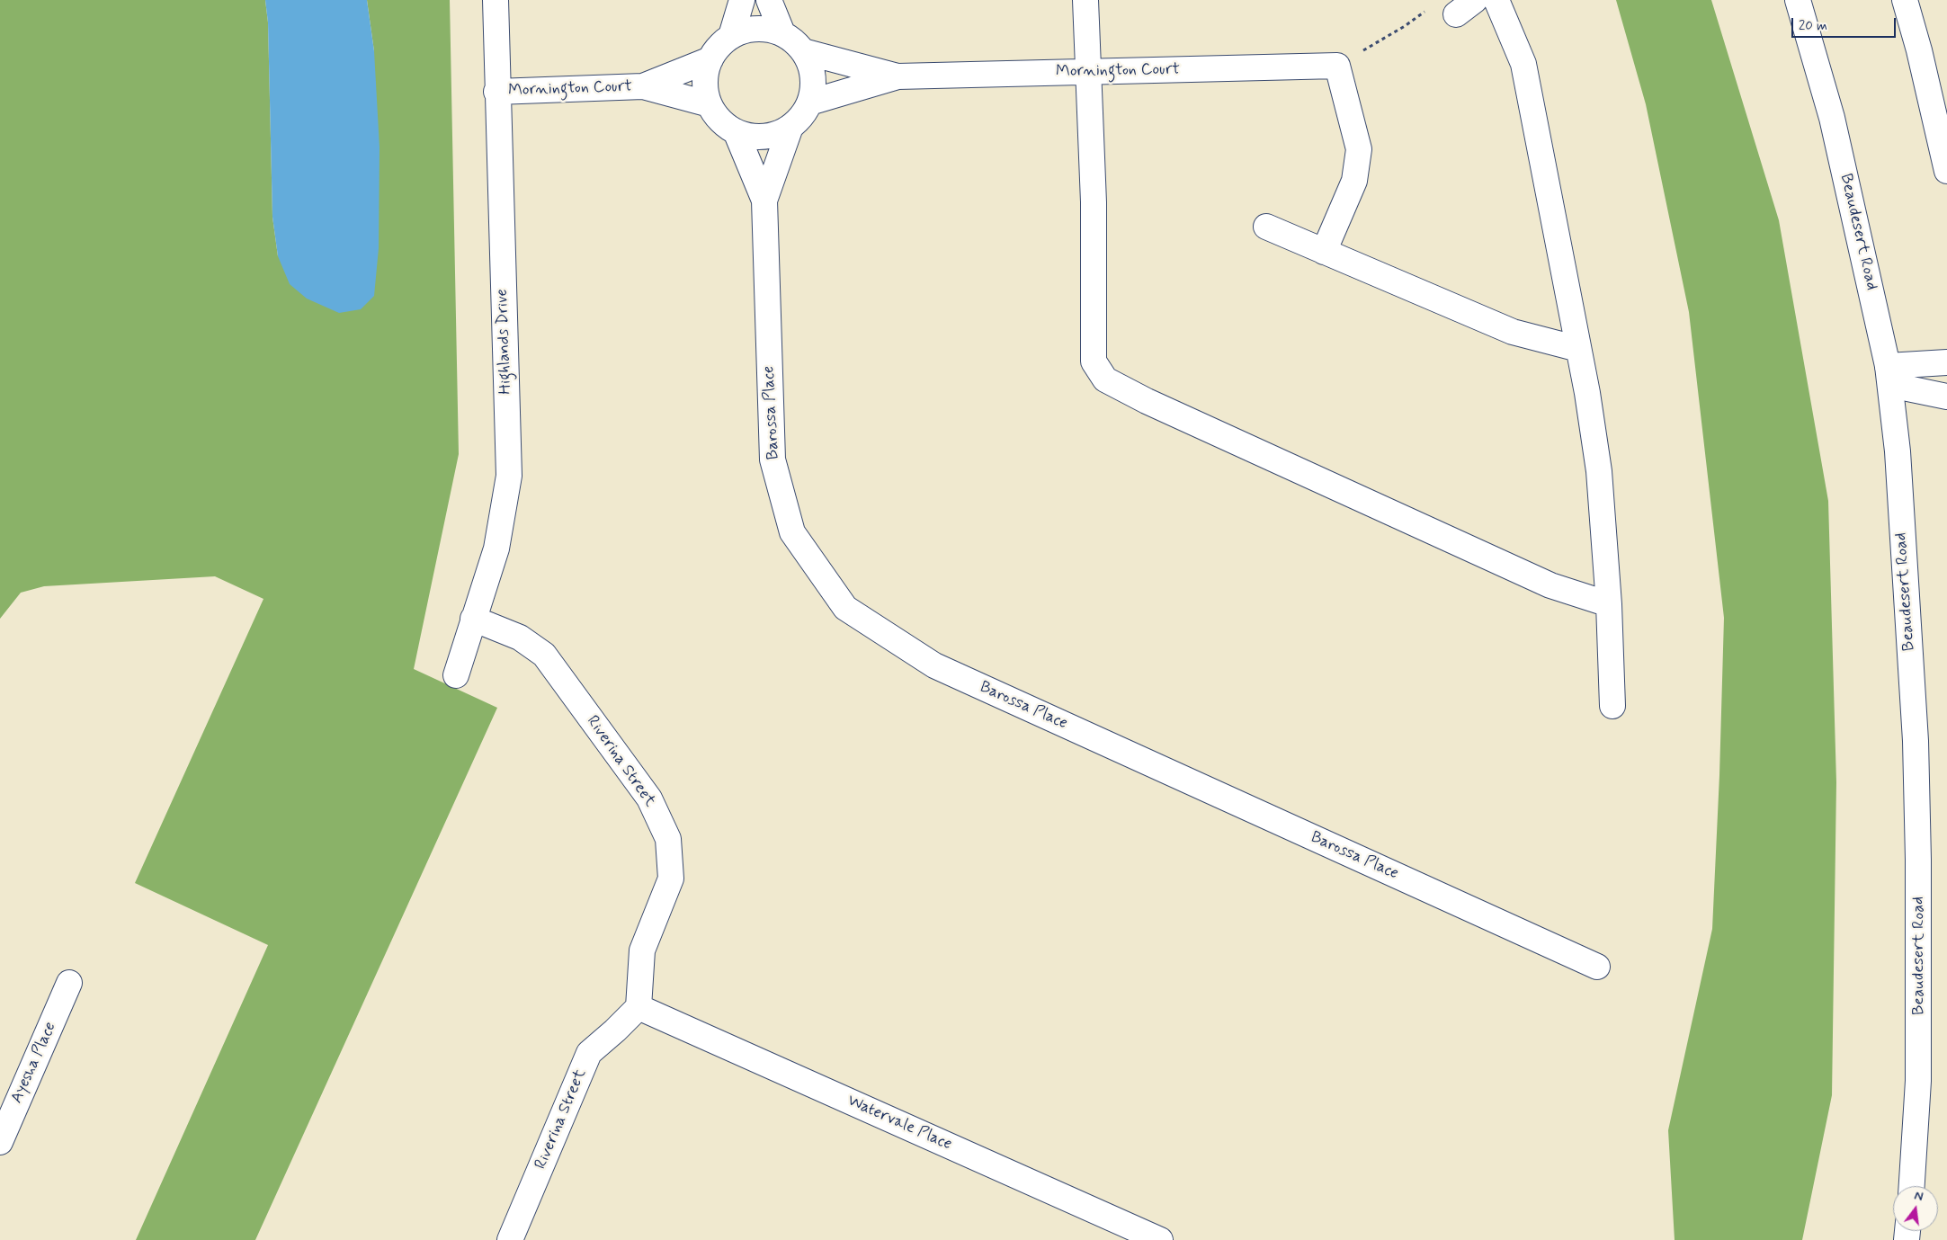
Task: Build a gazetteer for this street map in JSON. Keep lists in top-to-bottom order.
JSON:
{
  "streets": {
    "main road": [
      "Mornington Court",
      "Beaudesert Road",
      "Highlands Drive",
      "Barossa Place",
      "Riverina Street",
      "Ayesha Place",
      "Watervale Place"
    ]
  },
  "crossings": [
    ["Mornington Court", "Highlands Drive"],
    ["Mornington Court", "Barossa Place"],
    ["Highlands Drive", "Riverina Street"],
    ["Riverina Street", "Watervale Place"]
  ],
  "scale_bar": "20 m",
  "north": "top"
}
